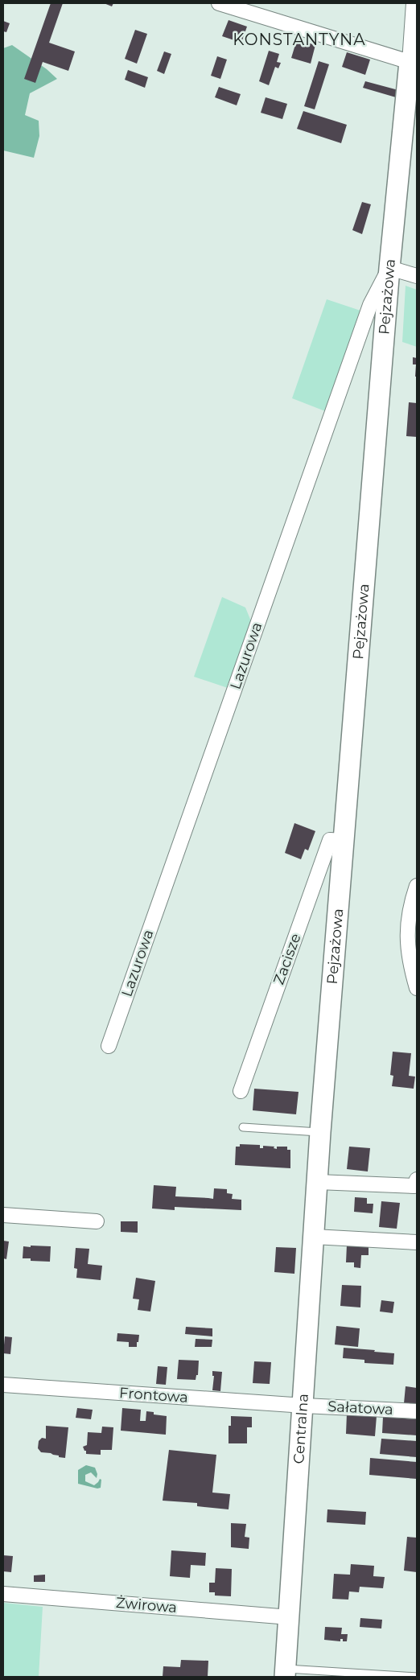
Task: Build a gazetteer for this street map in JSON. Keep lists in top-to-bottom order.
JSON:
{
  "streets": {
    "street": [
      "Pejzażowa",
      "Lazurowa",
      "Zacisze",
      "Frontowa",
      "Sałatowa",
      "Centralna",
      "Żwirowa"
    ]
  },
  "crossings": [
    ["Pejzażowa", "Lazurowa"],
    ["Pejzażowa", "Zacisze"],
    ["Pejzażowa", "Centralna"],
    ["Frontowa", "Sałatowa"],
    ["Frontowa", "Centralna"],
    ["Sałatowa", "Centralna"],
    ["Centralna", "Żwirowa"]
  ],
  "districts": ["KONSTANTYNA"]
}
